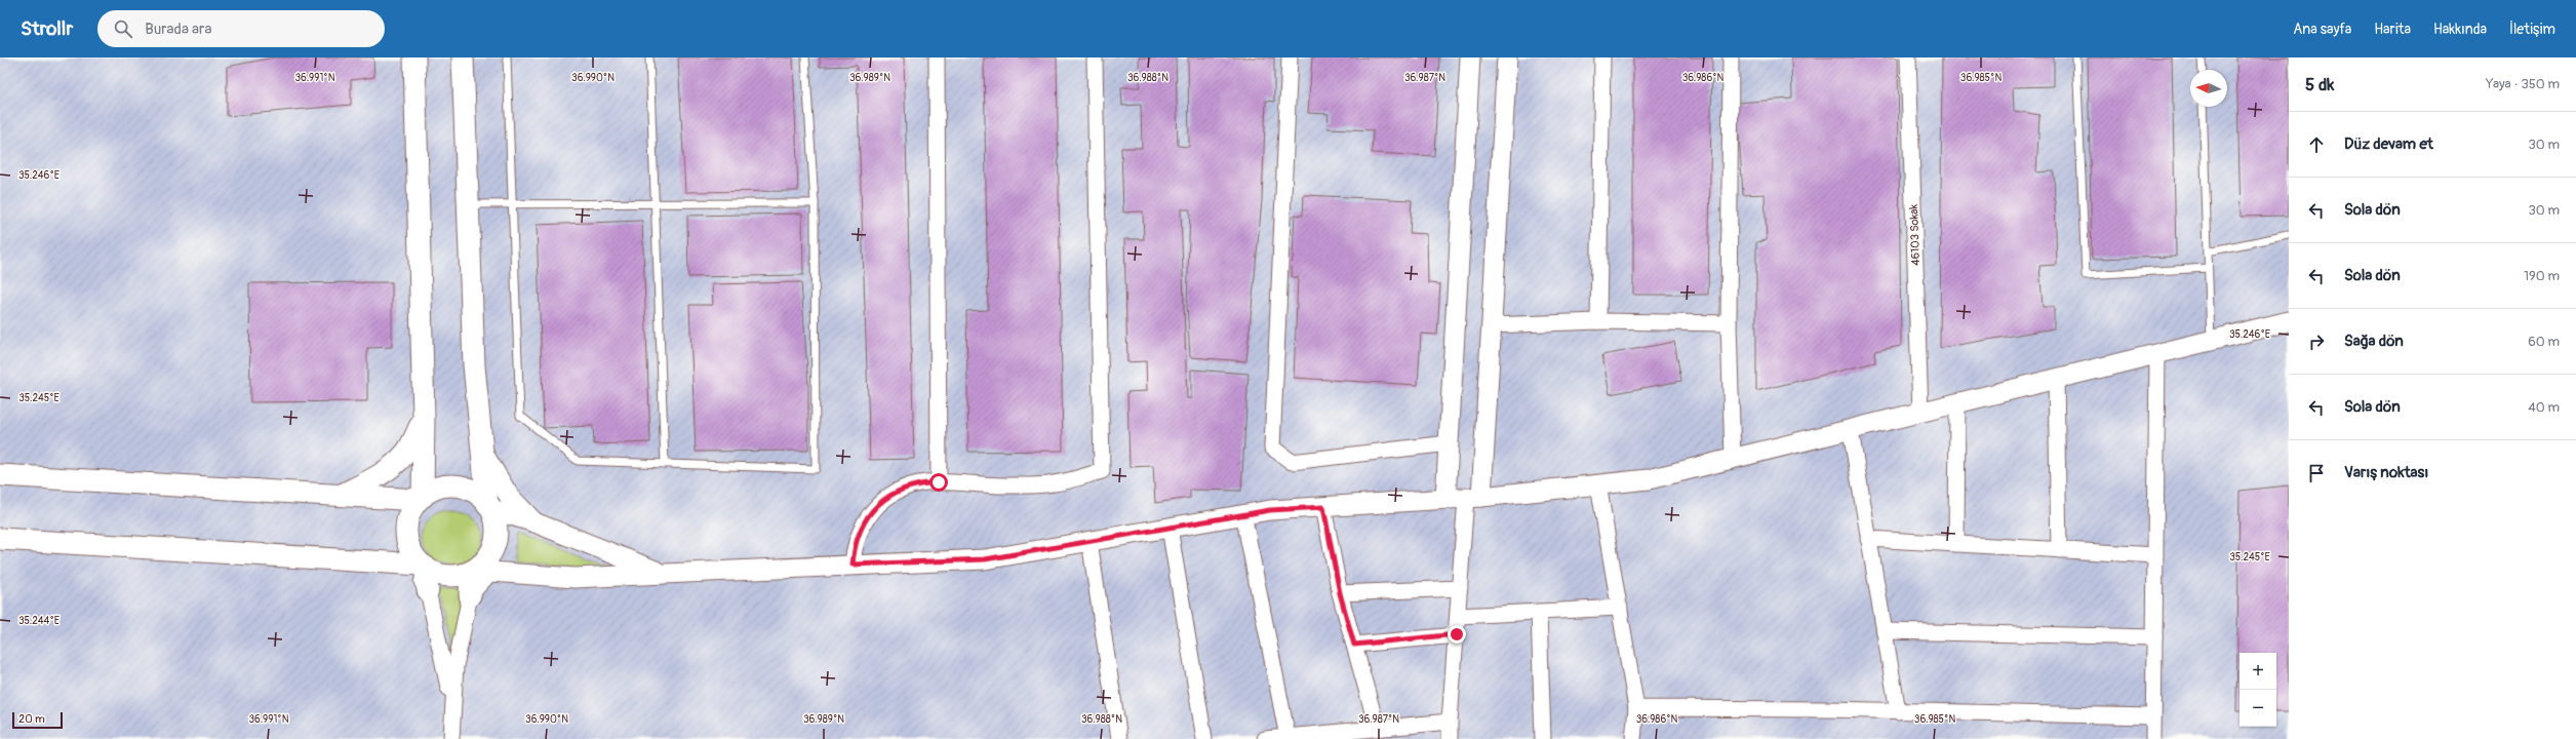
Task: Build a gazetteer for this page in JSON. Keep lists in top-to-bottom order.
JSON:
{
  "streets": {
    "street": ["46103 Sokak"]
  },
  "scale_bar": "20 m",
  "north": "left",
  "page": {
    "header": "Strollr",
    "search": "Burada ara",
    "nav": [
      "Ana sayfa",
      "Harita",
      "Hakkında",
      "İletişim"
    ],
    "heading": ["5 dk", "Yaya · 350 m"],
    "list": [
      ["Düz devam et", "30 m"],
      ["Sola dön", "30 m"],
      ["Sola dön", "190 m"],
      ["Sağa dön", "60 m"],
      ["Sola dön", "40 m"],
      "Varış noktası"
    ],
    "map_buttons": ["+", "−"],
    "scale": "20 m"
  },
  "coordinates": [
    "36.991°N",
    "36.990°N",
    "36.989°N",
    "36.988°N",
    "36.987°N",
    "36.986°N",
    "36.985°N",
    "35.246°E",
    "35.245°E",
    "35.244°E"
  ]
}
